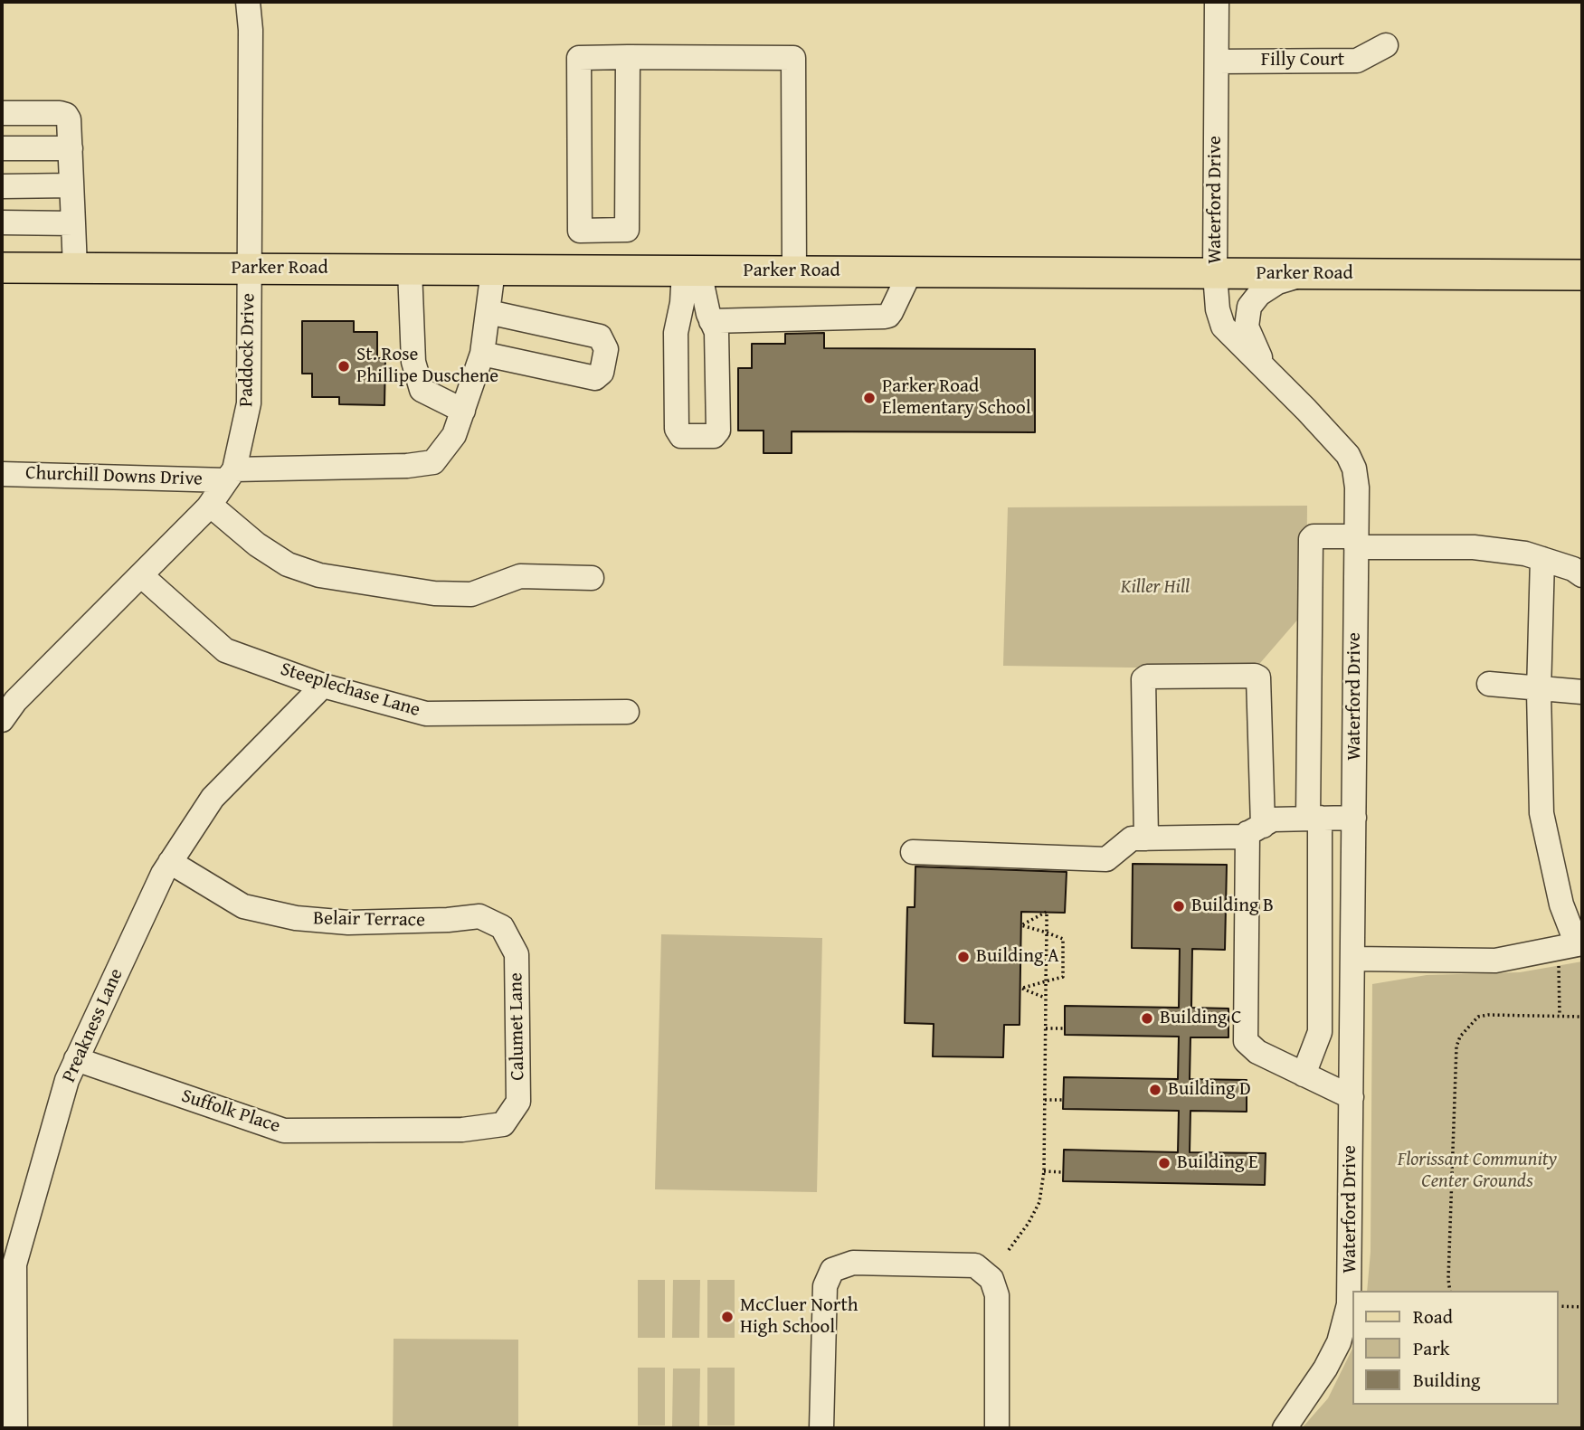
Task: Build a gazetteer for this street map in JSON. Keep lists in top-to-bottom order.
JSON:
{
  "streets": {
    "main road": ["Parker Road"],
    "street": [
      "Filly Court",
      "Waterford Drive",
      "Paddock Drive",
      "Churchill Downs Drive",
      "Steeplechase Lane",
      "Belair Terrace",
      "Preakness Lane",
      "Calumet Lane",
      "Suffolk Place"
    ]
  },
  "crossings": [
    ["Filly Court", "Waterford Drive"],
    ["Waterford Drive", "Parker Road"],
    ["Parker Road", "Paddock Drive"],
    ["Paddock Drive", "Churchill Downs Drive"],
    ["Paddock Drive", "Steeplechase Lane"],
    ["Steeplechase Lane", "Preakness Lane"],
    ["Belair Terrace", "Preakness Lane"],
    ["Belair Terrace", "Calumet Lane"],
    ["Preakness Lane", "Suffolk Place"],
    ["Calumet Lane", "Suffolk Place"]
  ],
  "parks": ["Killer Hill", "Florissant Community Center Grounds"],
  "places": [
    "St. Rose Phillipe Duschene",
    "Parker Road Elementary School",
    "Building B",
    "Building A",
    "Building C",
    "Building D",
    "Building E",
    "McCluer North High School"
  ],
  "legend": ["Road", "Park", "Building"]
}
